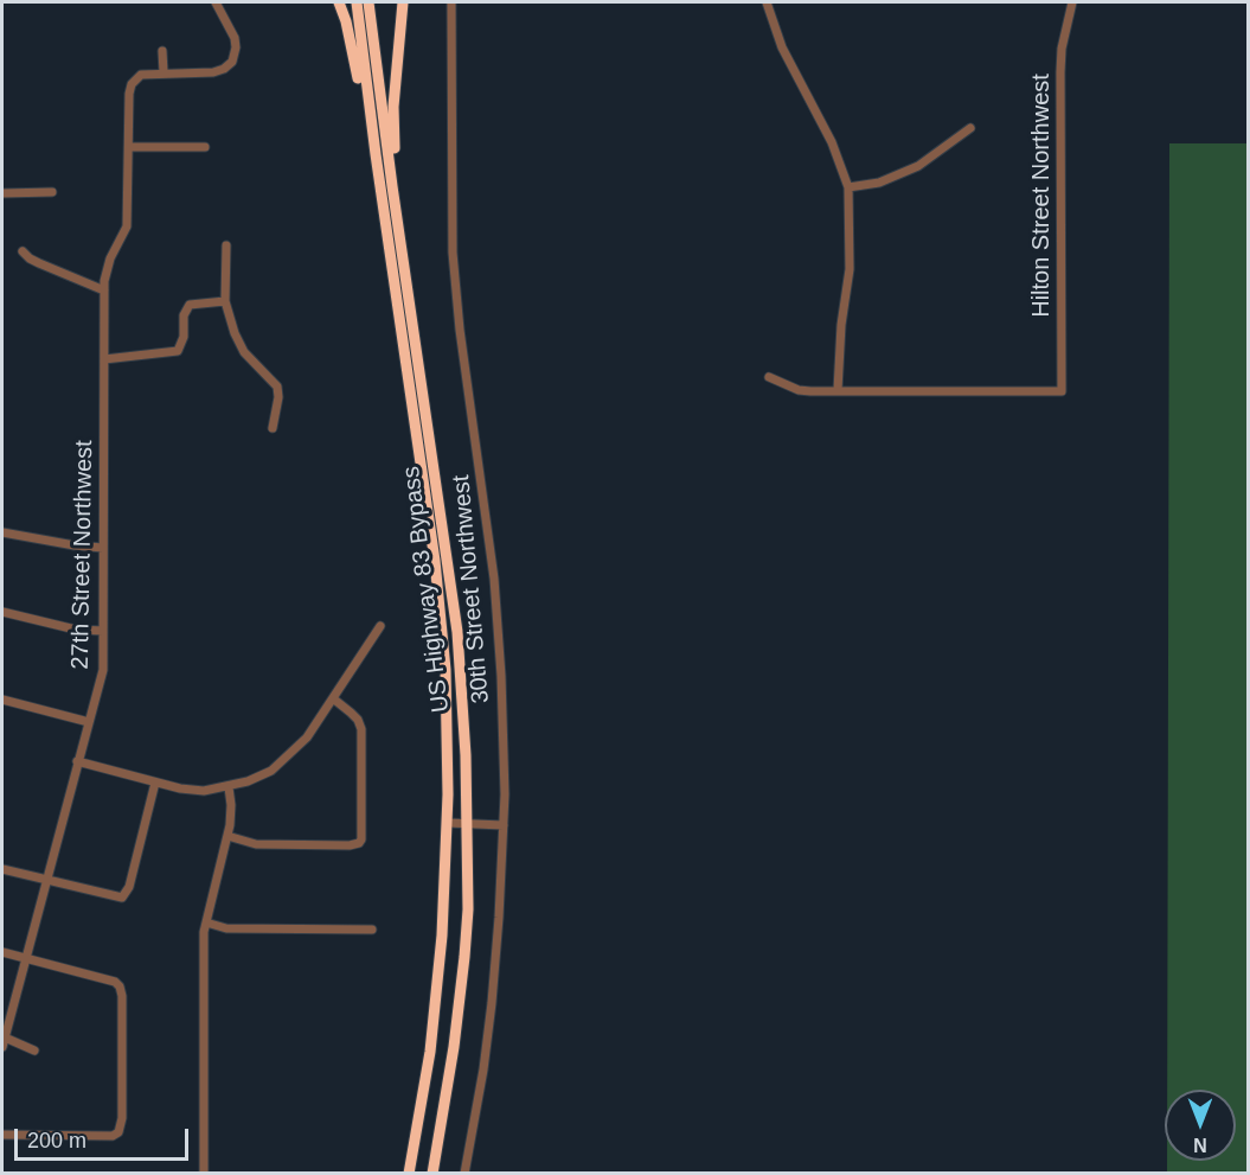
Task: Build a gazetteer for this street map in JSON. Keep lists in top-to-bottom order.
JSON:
{
  "streets": {
    "highway": ["US Highway 83 Bypass"],
    "street": ["Hilton Street Northwest", "27th Street Northwest", "30th Street Northwest"]
  },
  "scale_bar": "200 m",
  "north": "bottom"
}
